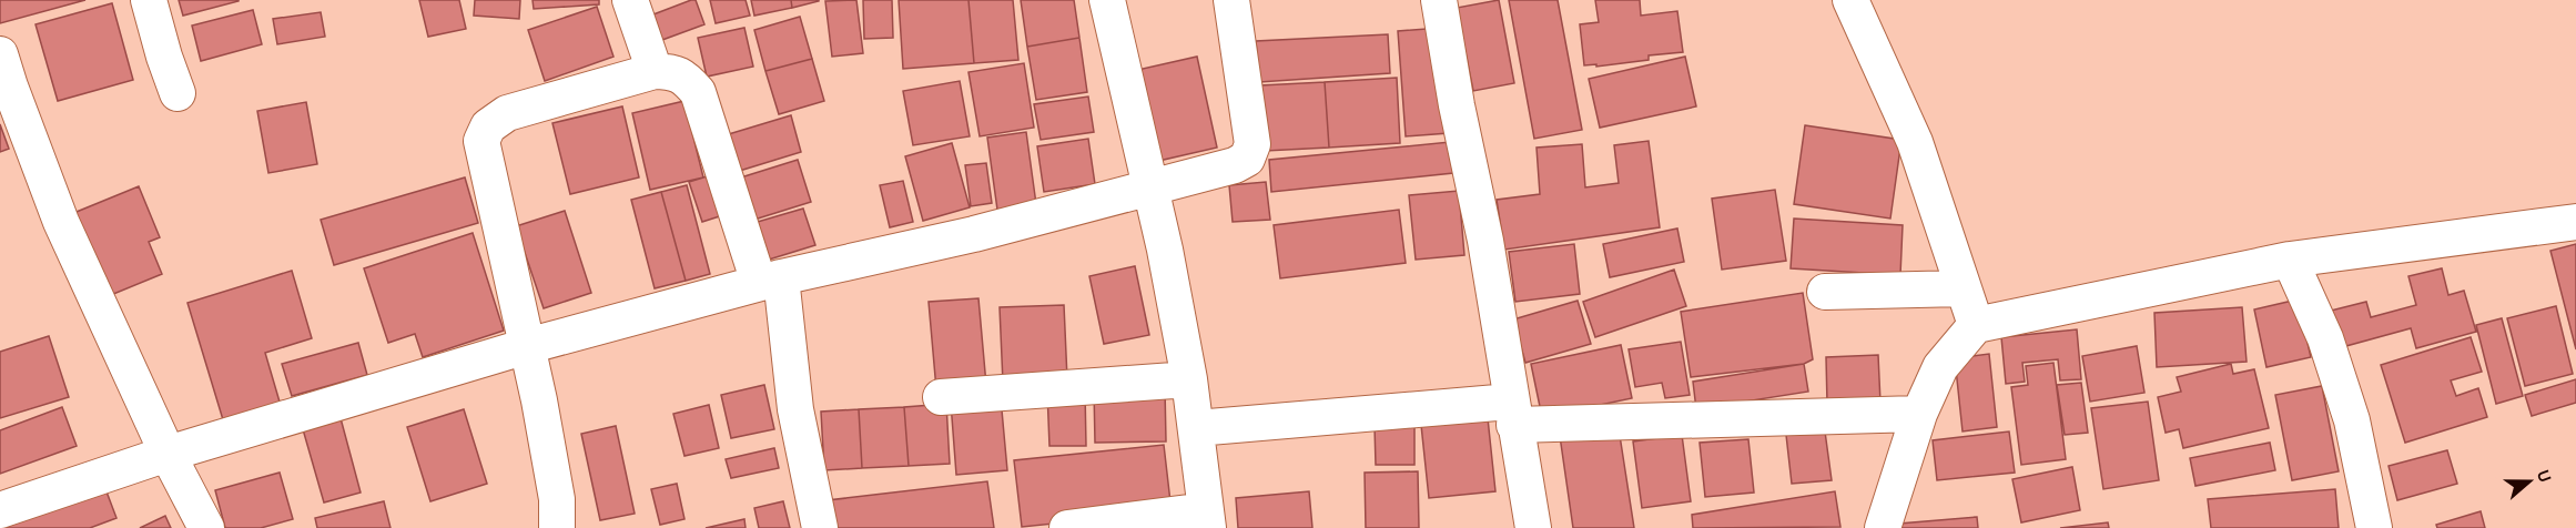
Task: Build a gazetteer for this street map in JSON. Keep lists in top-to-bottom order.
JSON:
{
  "north": "right"
}
